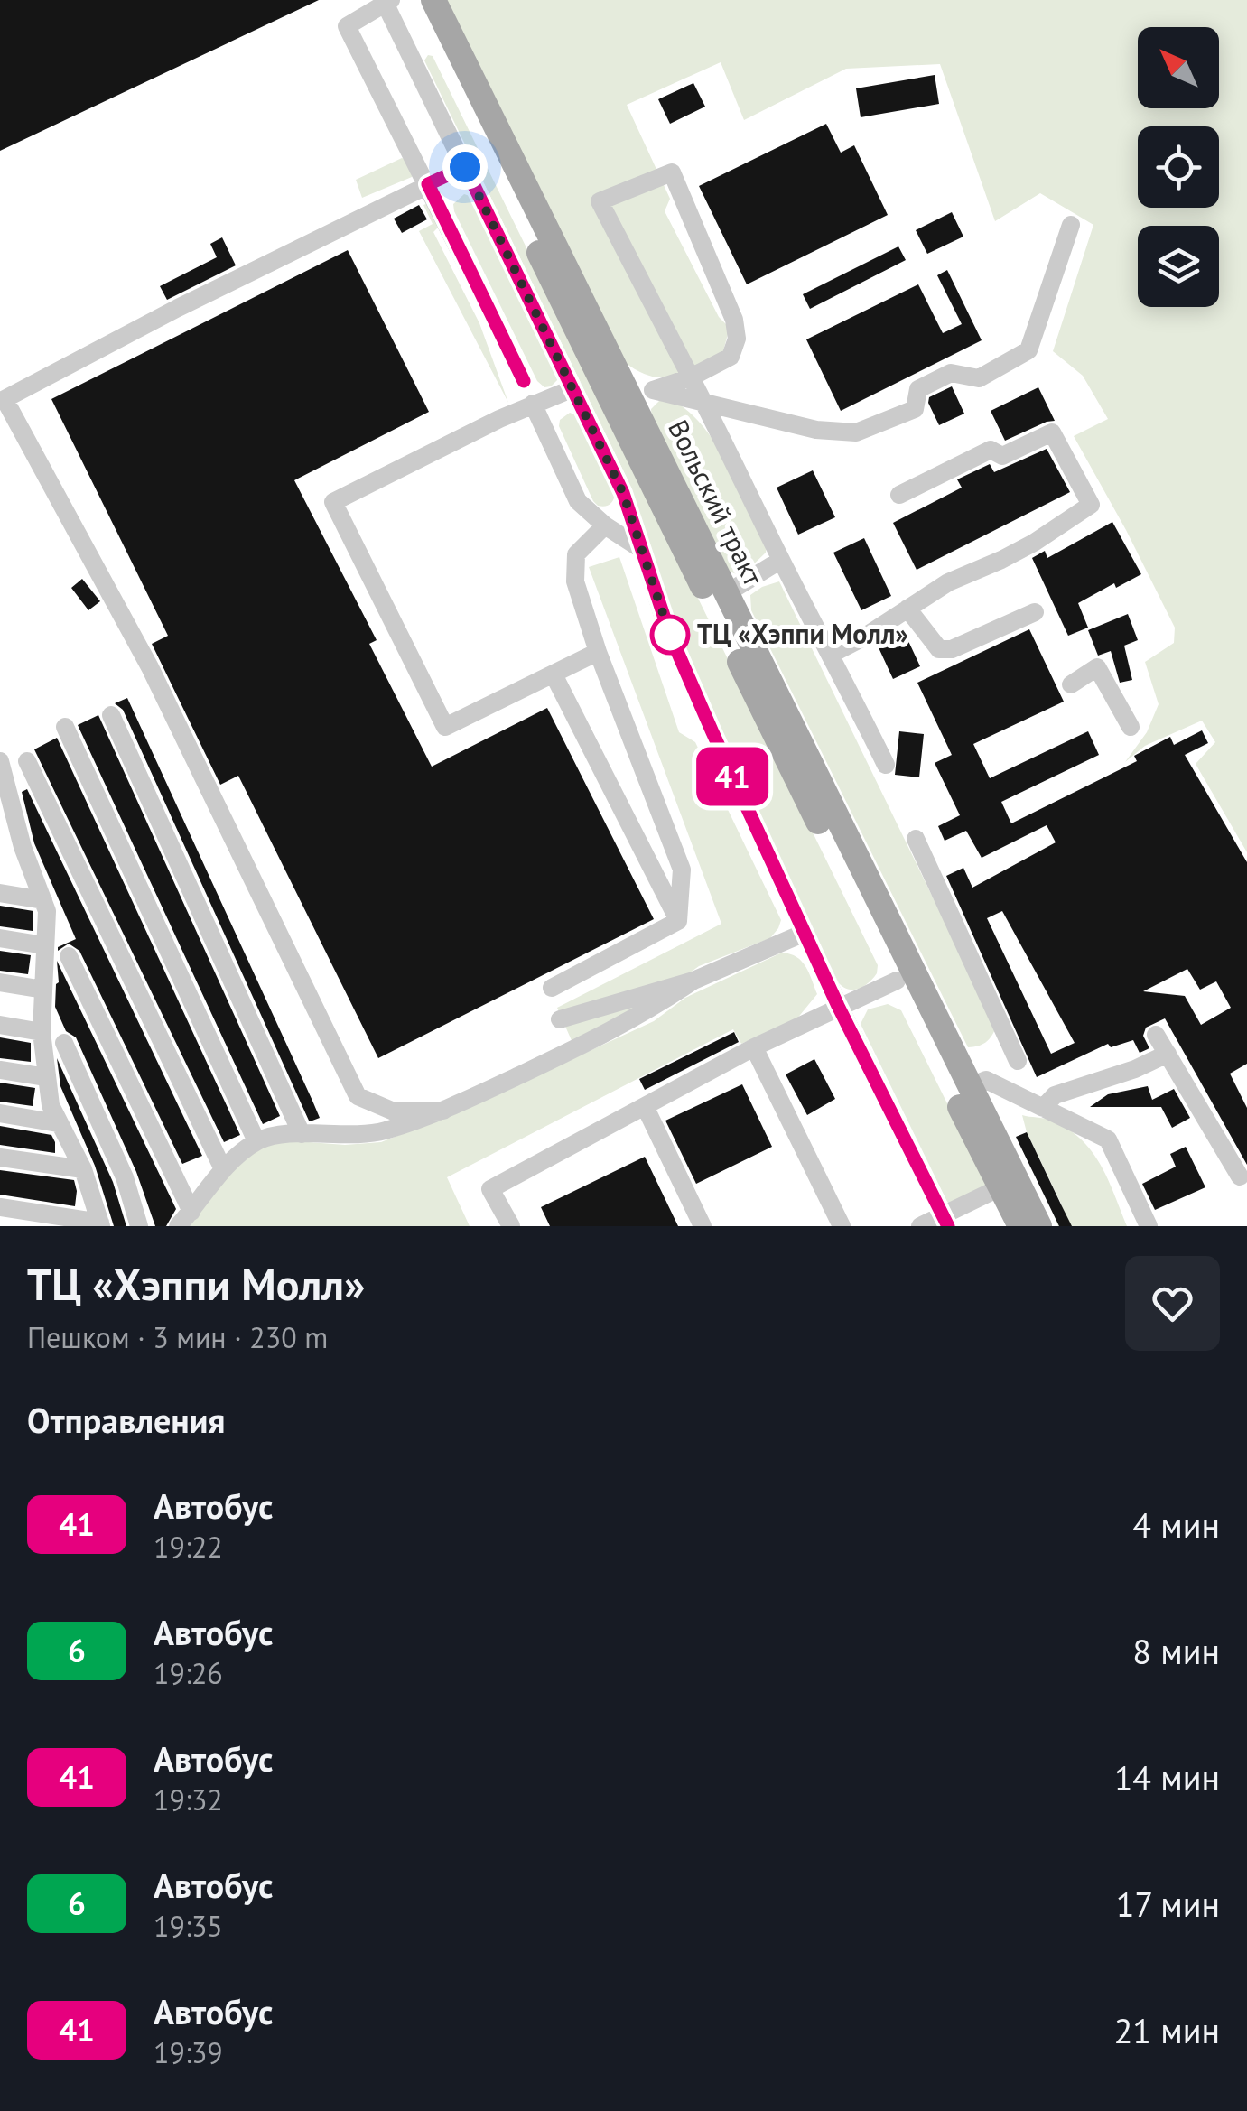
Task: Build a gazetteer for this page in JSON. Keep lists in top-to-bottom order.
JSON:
{
  "streets": {
    "main road": ["Вольский тракт"]
  },
  "places": ["ТЦ «Хэппи Молл»"],
  "lines": ["bus line 41"],
  "north": "top left",
  "page": {
    "on_map": "41",
    "heading": [
      ["ТЦ «Хэппи Молл»", "Пешком · 3 мин · 230 m"],
      "Отправления"
    ],
    "list": [
      {
        "mark": "41",
        "name": "Автобус",
        "note": "19:22",
        "value": "4 мин"
      },
      {
        "mark": "6",
        "name": "Автобус",
        "note": "19:26",
        "value": "8 мин"
      },
      {
        "mark": "41",
        "name": "Автобус",
        "note": "19:32",
        "value": "14 мин"
      },
      {
        "mark": "6",
        "name": "Автобус",
        "note": "19:35",
        "value": "17 мин"
      },
      {
        "mark": "41",
        "name": "Автобус",
        "note": "19:39",
        "value": "21 мин"
      }
    ]
  }
}
